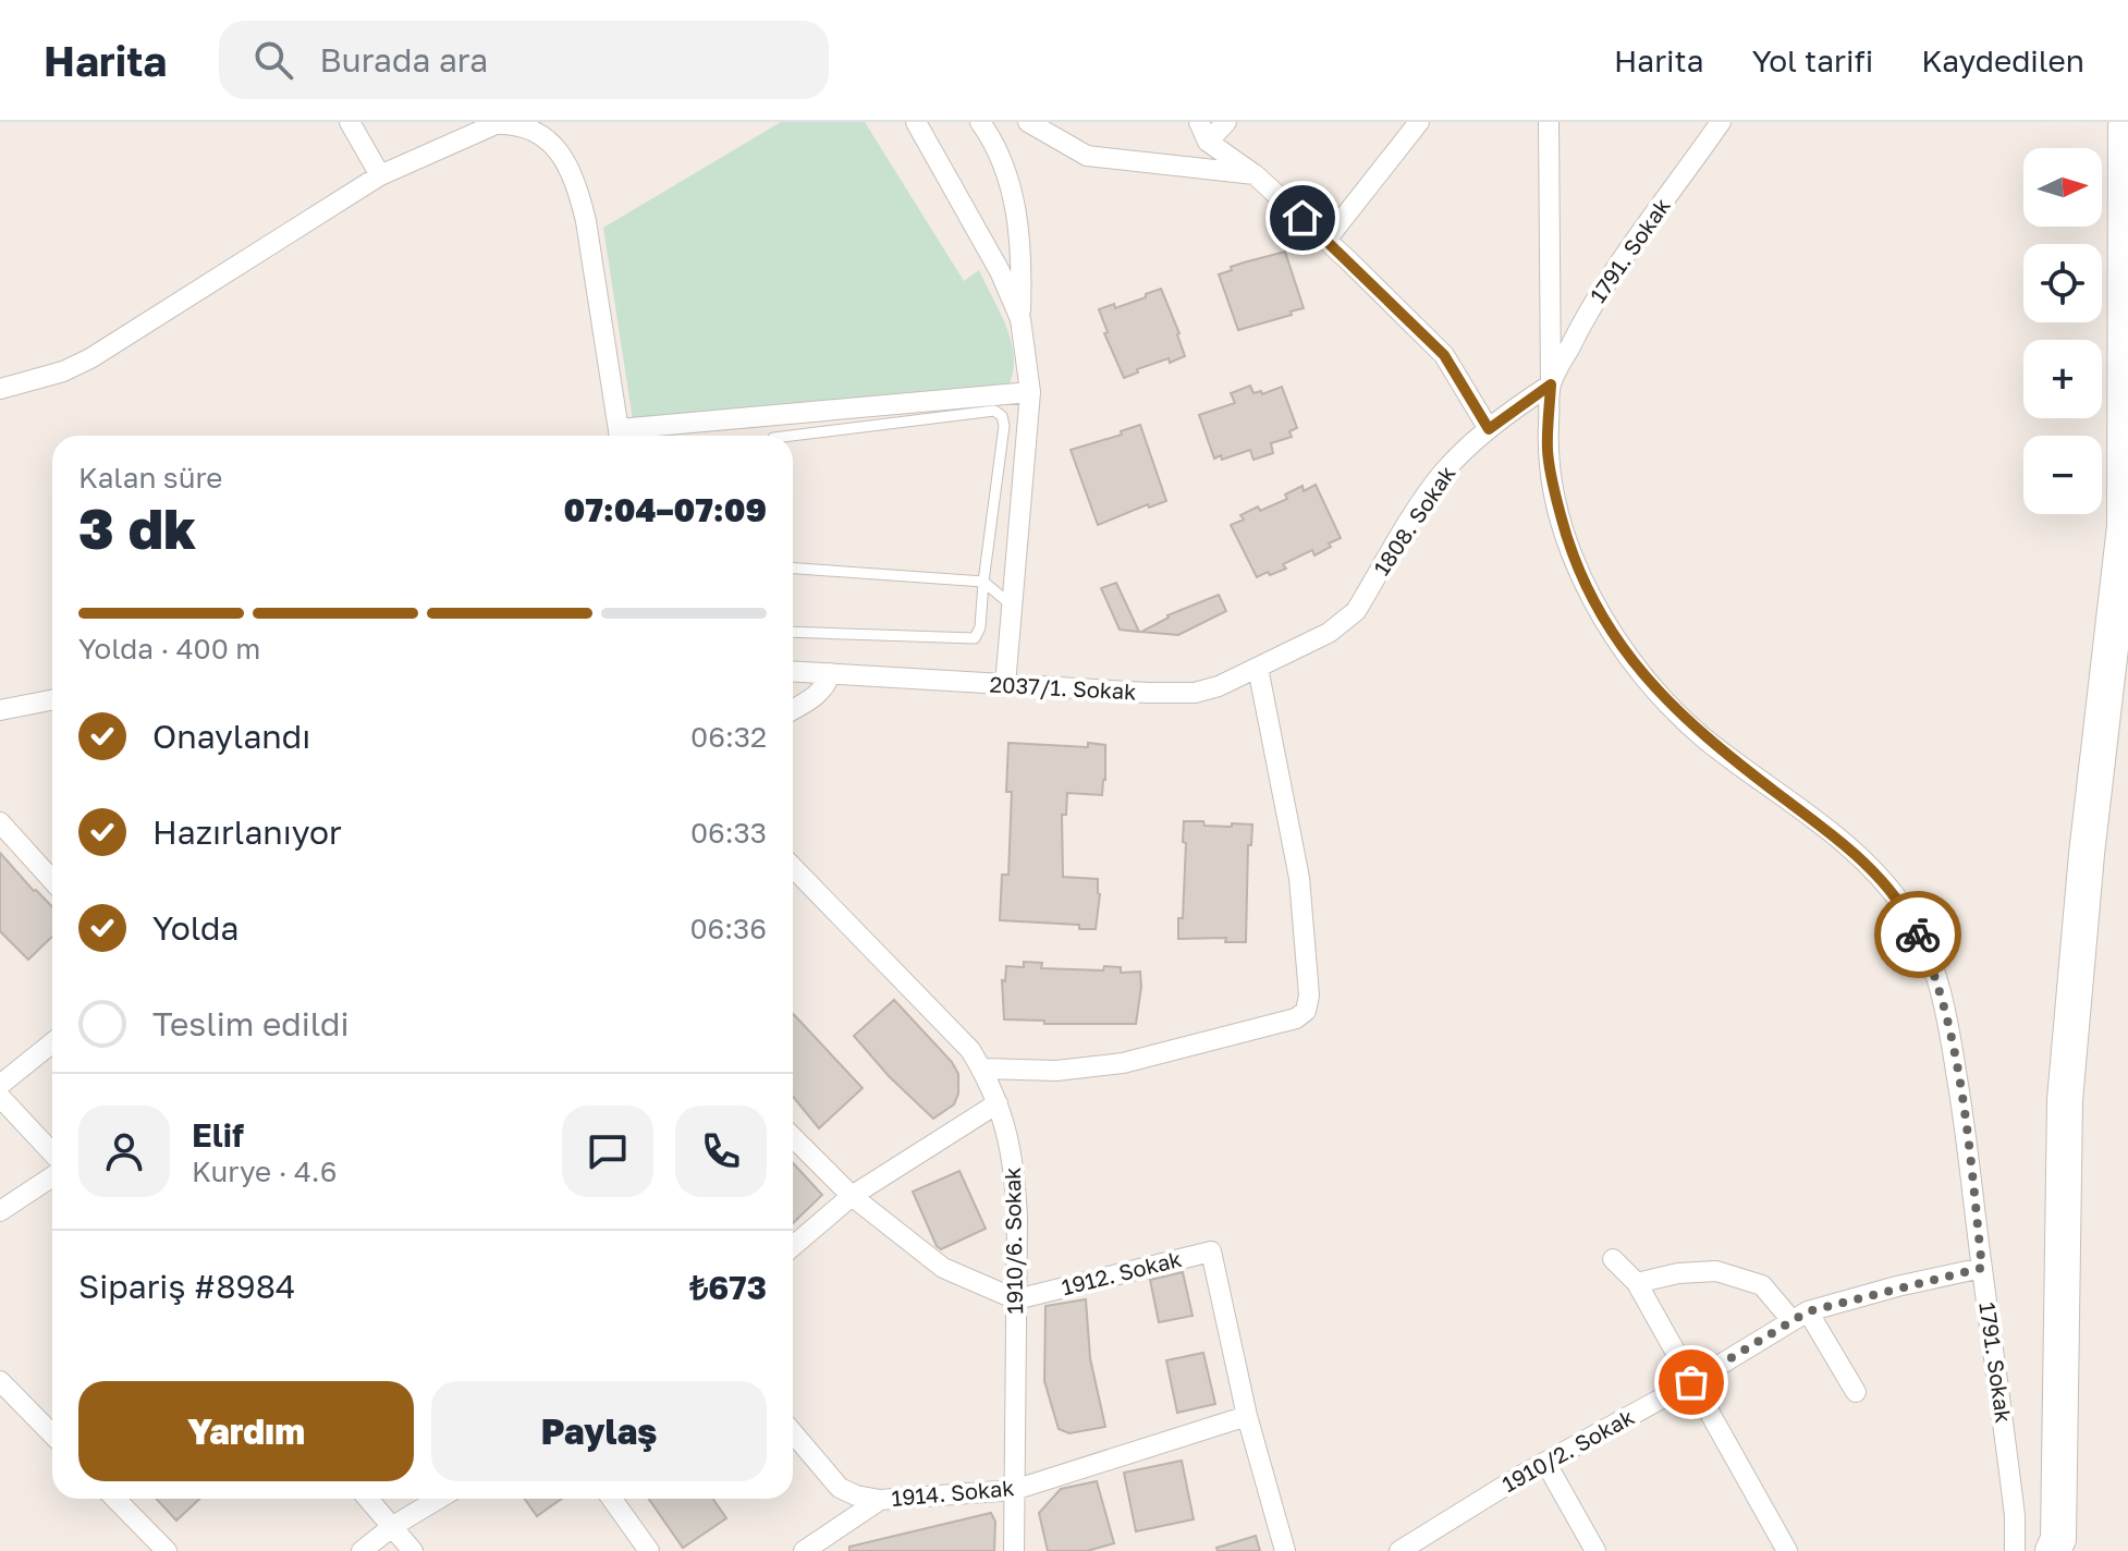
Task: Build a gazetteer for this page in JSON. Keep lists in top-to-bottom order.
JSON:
{
  "streets": {
    "street": [
      "1791. Sokak",
      "1808. Sokak",
      "2037/1. Sokak",
      "1910/6. Sokak",
      "1912. Sokak",
      "1910/2. Sokak",
      "1914. Sokak"
    ]
  },
  "crossings": [
    ["1791. Sokak", "1808. Sokak"],
    ["1791. Sokak", "1910/2. Sokak"],
    ["1808. Sokak", "2037/1. Sokak"],
    ["1910/6. Sokak", "1912. Sokak"],
    ["1910/6. Sokak", "1914. Sokak"],
    ["1912. Sokak", "1914. Sokak"]
  ],
  "north": "right",
  "page": {
    "header": "Harita",
    "search": "Burada ara",
    "nav": ["Harita", "Yol tarifi", "Kaydedilen"],
    "map_buttons": ["+", "−"],
    "heading": ["3 dk", "Kalan süre", "07:04–07:09"],
    "panel": [
      "Elif",
      "Kurye · 4.6",
      "Sipariş #8984",
      "₺673"
    ],
    "bar": "Yolda · 400 m",
    "list": [
      ["Onaylandı", "06:32"],
      ["Hazırlanıyor", "06:33"],
      ["Yolda", "06:36"],
      "Teslim edildi"
    ],
    "buttons": ["Yardım", "Paylaş"]
  }
}
